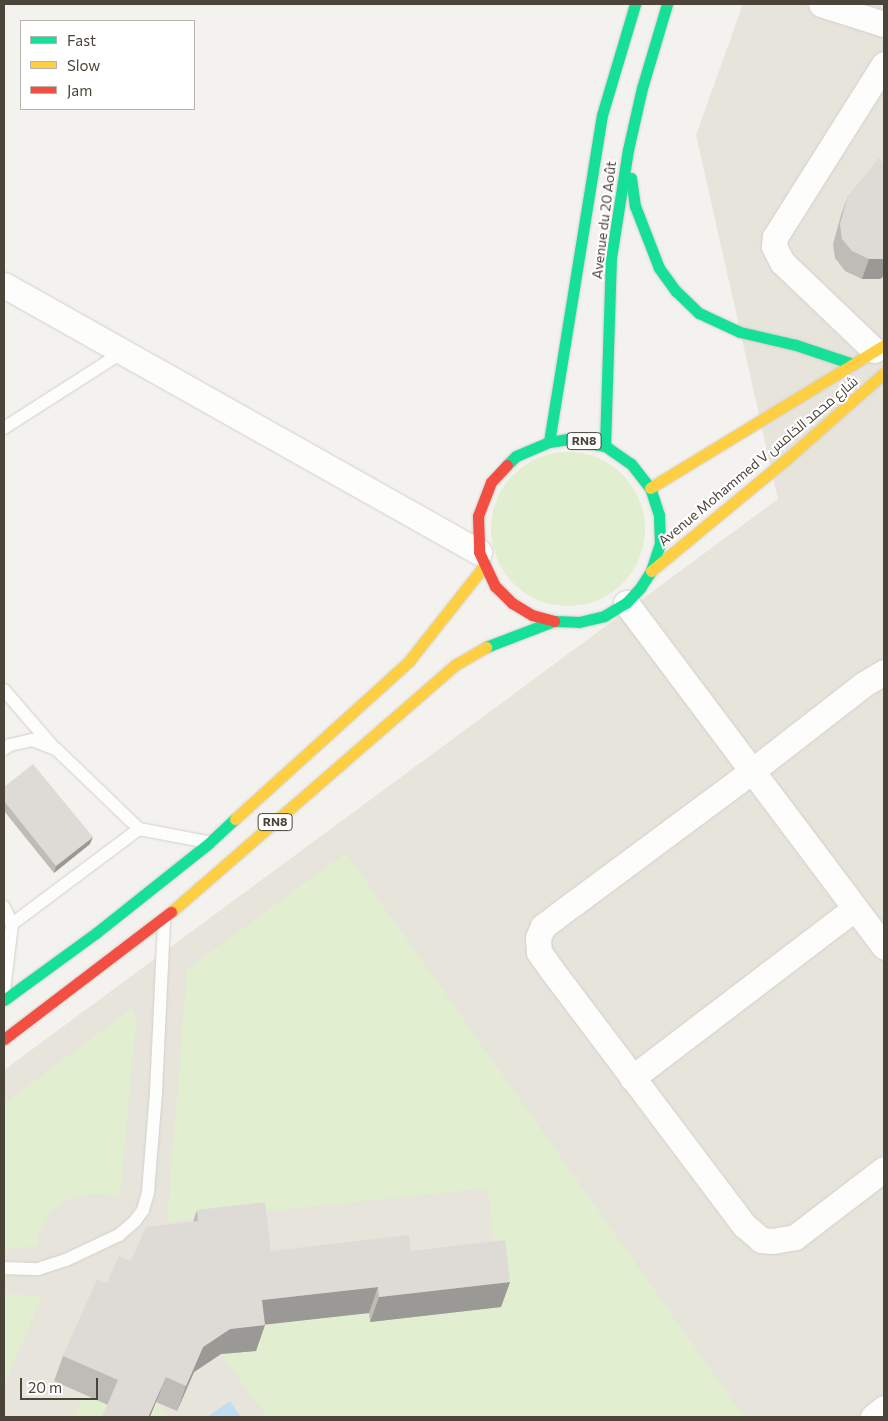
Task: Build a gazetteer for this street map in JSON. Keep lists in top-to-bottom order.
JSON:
{
  "streets": {
    "main road": ["Avenue du 20 Août", "RN8", "Avenue Mohammed V شارع محمد الخامس"]
  },
  "crossings": [
    ["Avenue du 20 Août", "RN8"],
    ["RN8", "Avenue Mohammed V شارع محمد الخامس"]
  ],
  "legend": ["Fast", "Slow", "Jam"],
  "scale_bar": "20 m"
}
